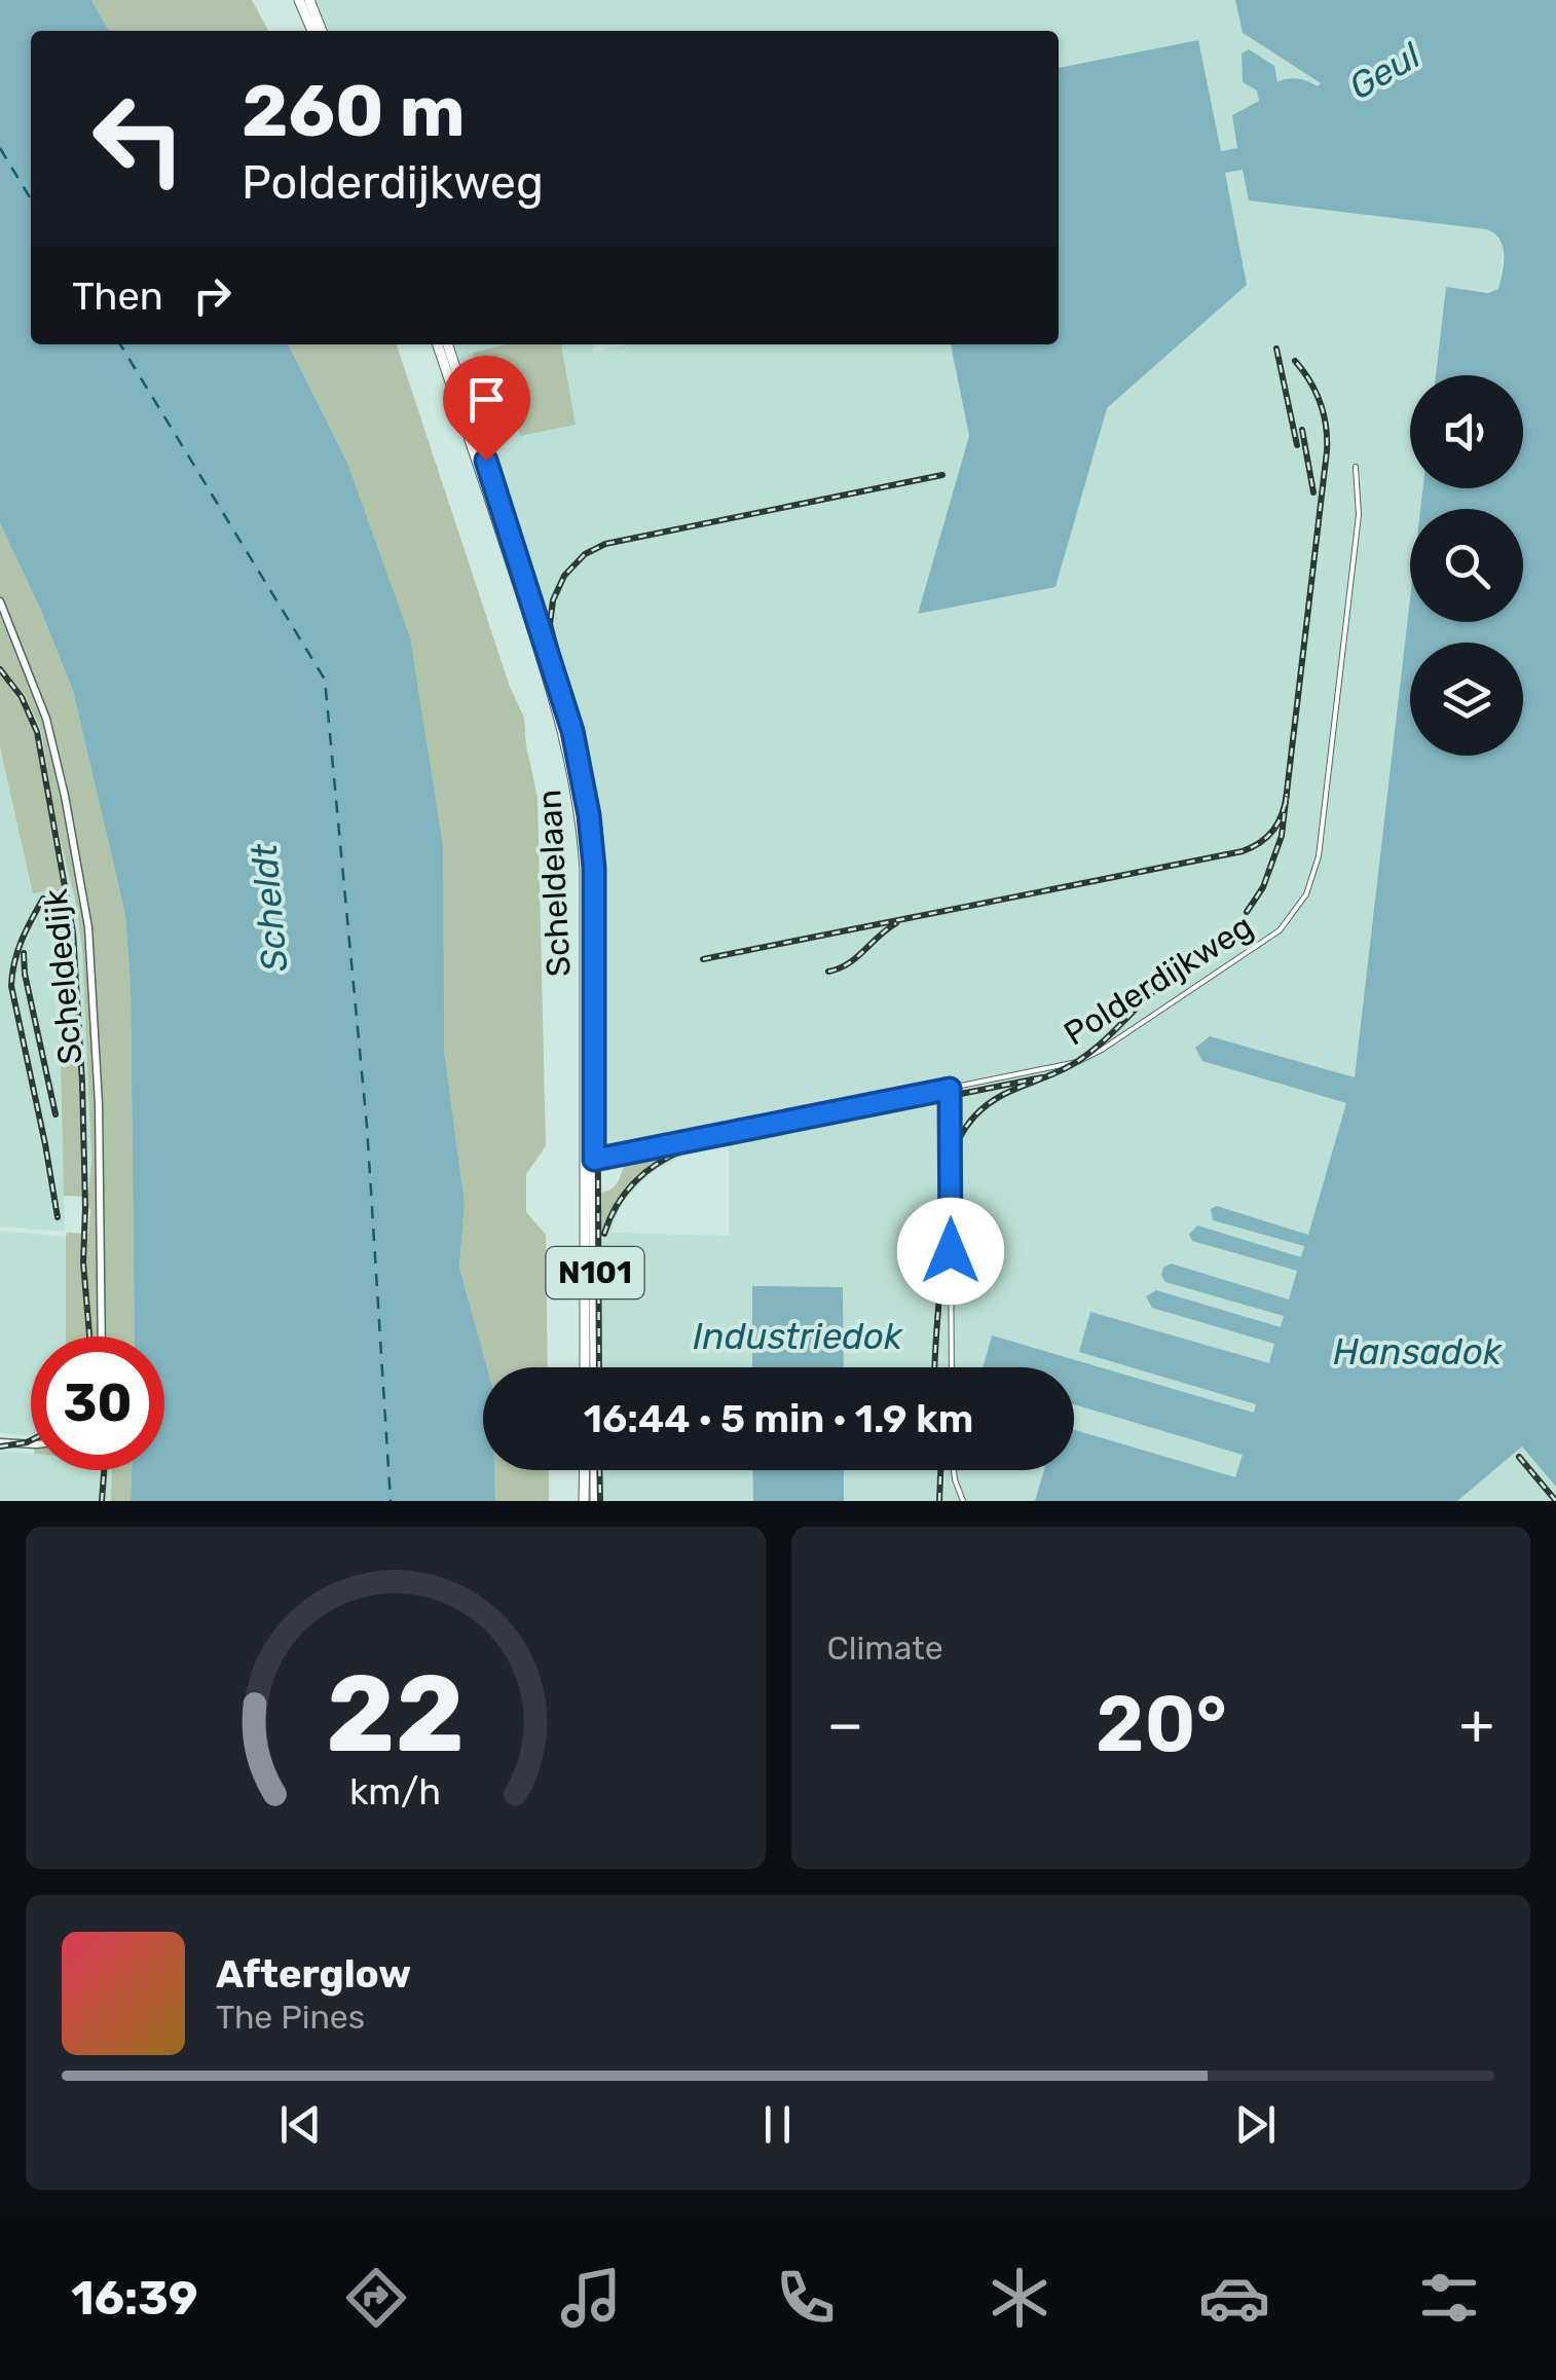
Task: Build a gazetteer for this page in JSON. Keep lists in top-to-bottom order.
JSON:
{
  "streets": {
    "main road": ["Scheldelaan", "N101"],
    "street": ["Scheldedijk", "Polderdijkweg"]
  },
  "crossings": [
    ["Scheldelaan", "Polderdijkweg"]
  ],
  "water": [
    "Geul",
    "Scheldt",
    "Industriedok",
    "Hansadok"
  ],
  "page": {
    "turn": ["260 m", "Polderdijkweg"],
    "then": "Then",
    "limit": "30",
    "trip": "16:44 · 5 min · 1.9 km",
    "tile": "Climate",
    "heat": ["−", "20°", "+"],
    "song": ["Afterglow", "The Pines"],
    "tabs": "16:39",
    "gauge": ["22", "km/h"]
  }
}
